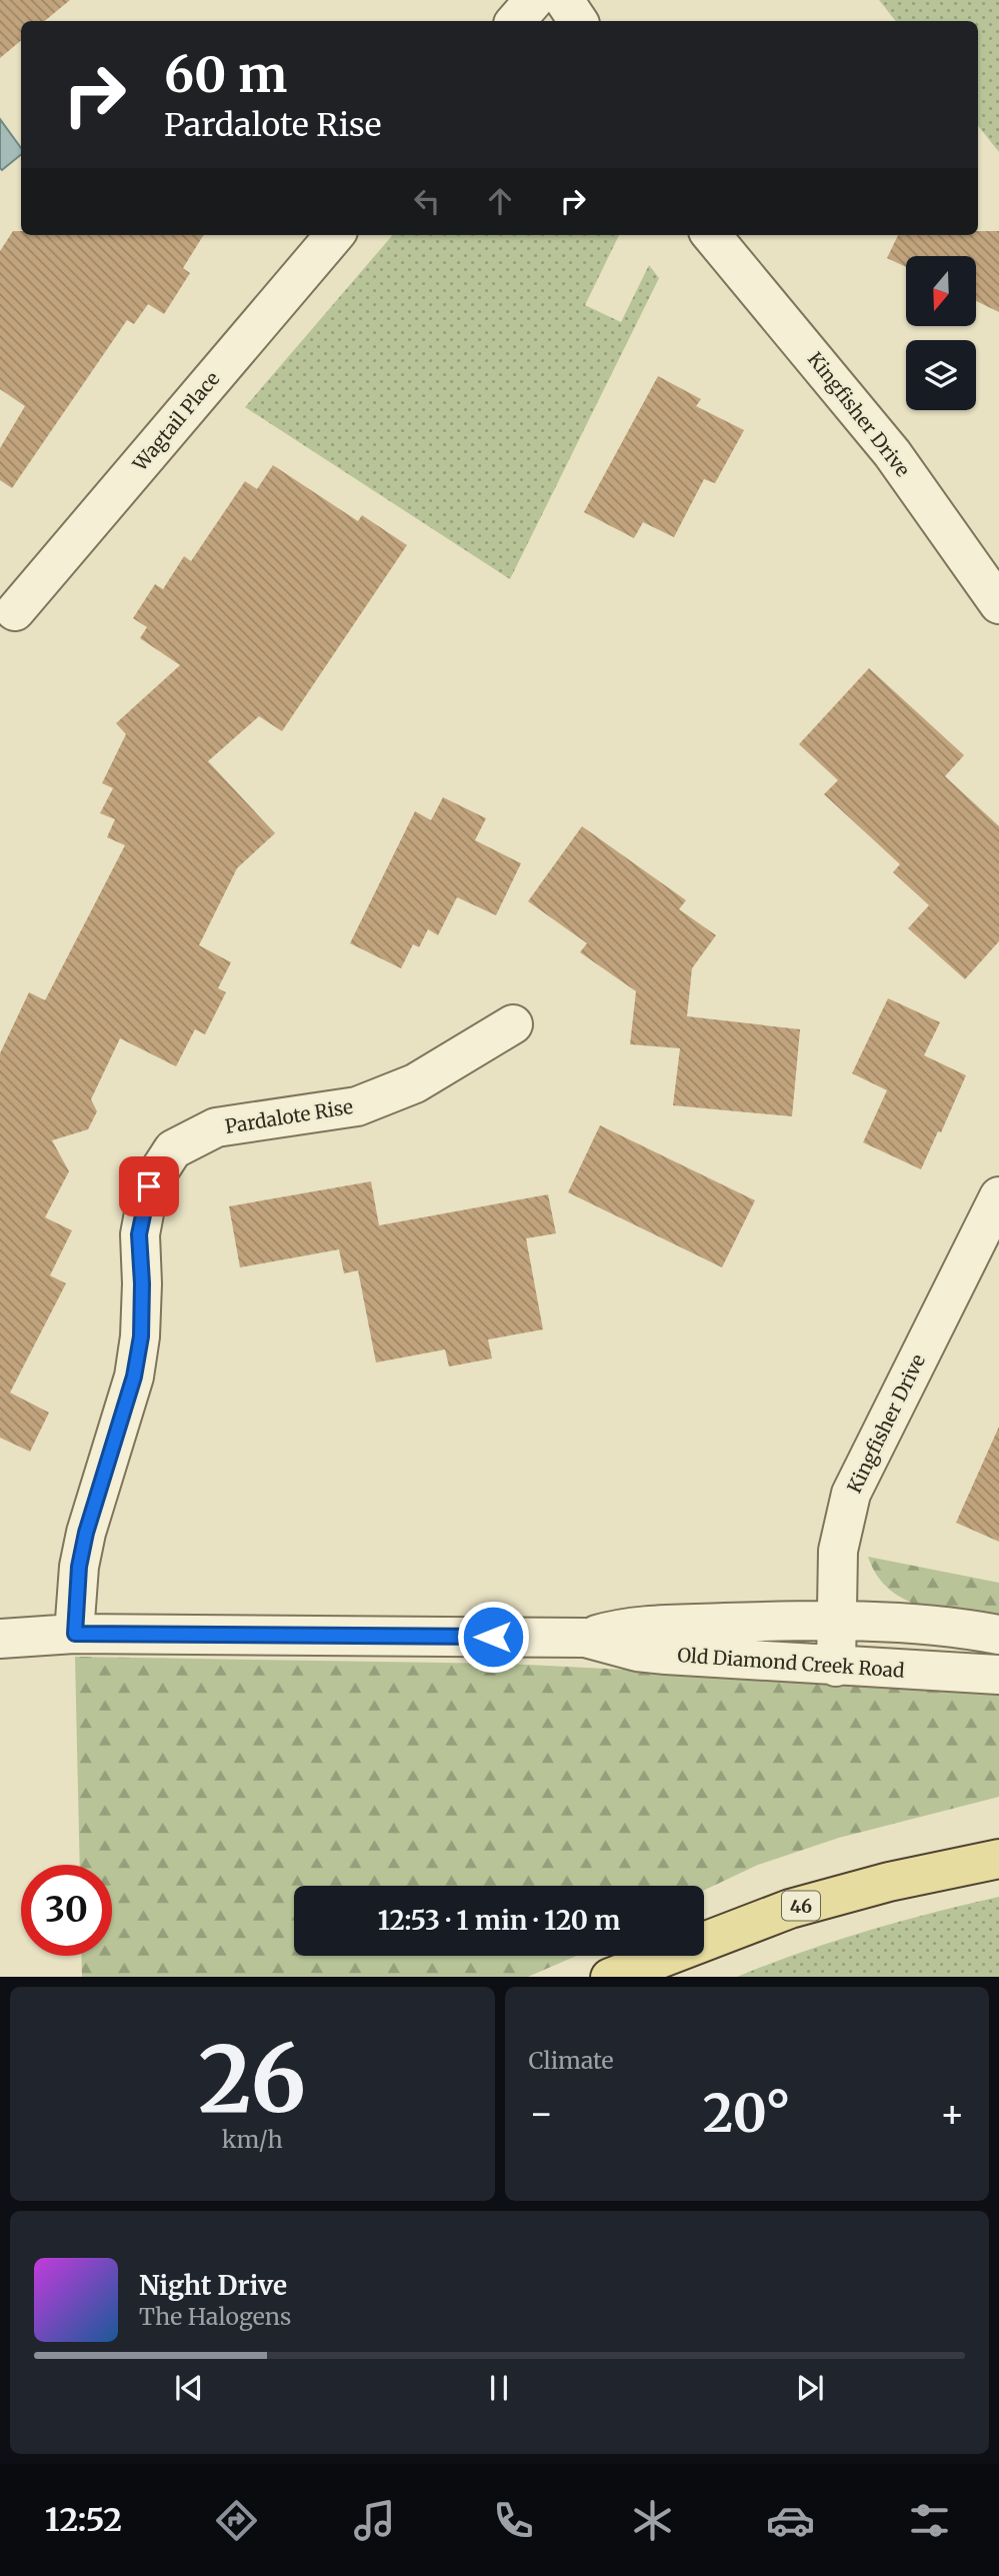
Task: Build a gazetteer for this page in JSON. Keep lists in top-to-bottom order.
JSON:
{
  "streets": {
    "main road": ["46"],
    "street": [
      "Kingfisher Drive",
      "Wagtail Place",
      "Pardalote Rise",
      "Old Diamond Creek Road"
    ]
  },
  "crossings": [
    ["Kingfisher Drive", "Old Diamond Creek Road"],
    ["Pardalote Rise", "Old Diamond Creek Road"]
  ],
  "north": "bottom",
  "page": {
    "turn": ["60 m", "Pardalote Rise"],
    "limit": "30",
    "trip": "12:53 · 1 min · 120 m",
    "tile": [
      ["26", "km/h"],
      "Climate"
    ],
    "heat": ["−", "20°", "+"],
    "song": ["Night Drive", "The Halogens"],
    "tabs": "12:52"
  }
}
